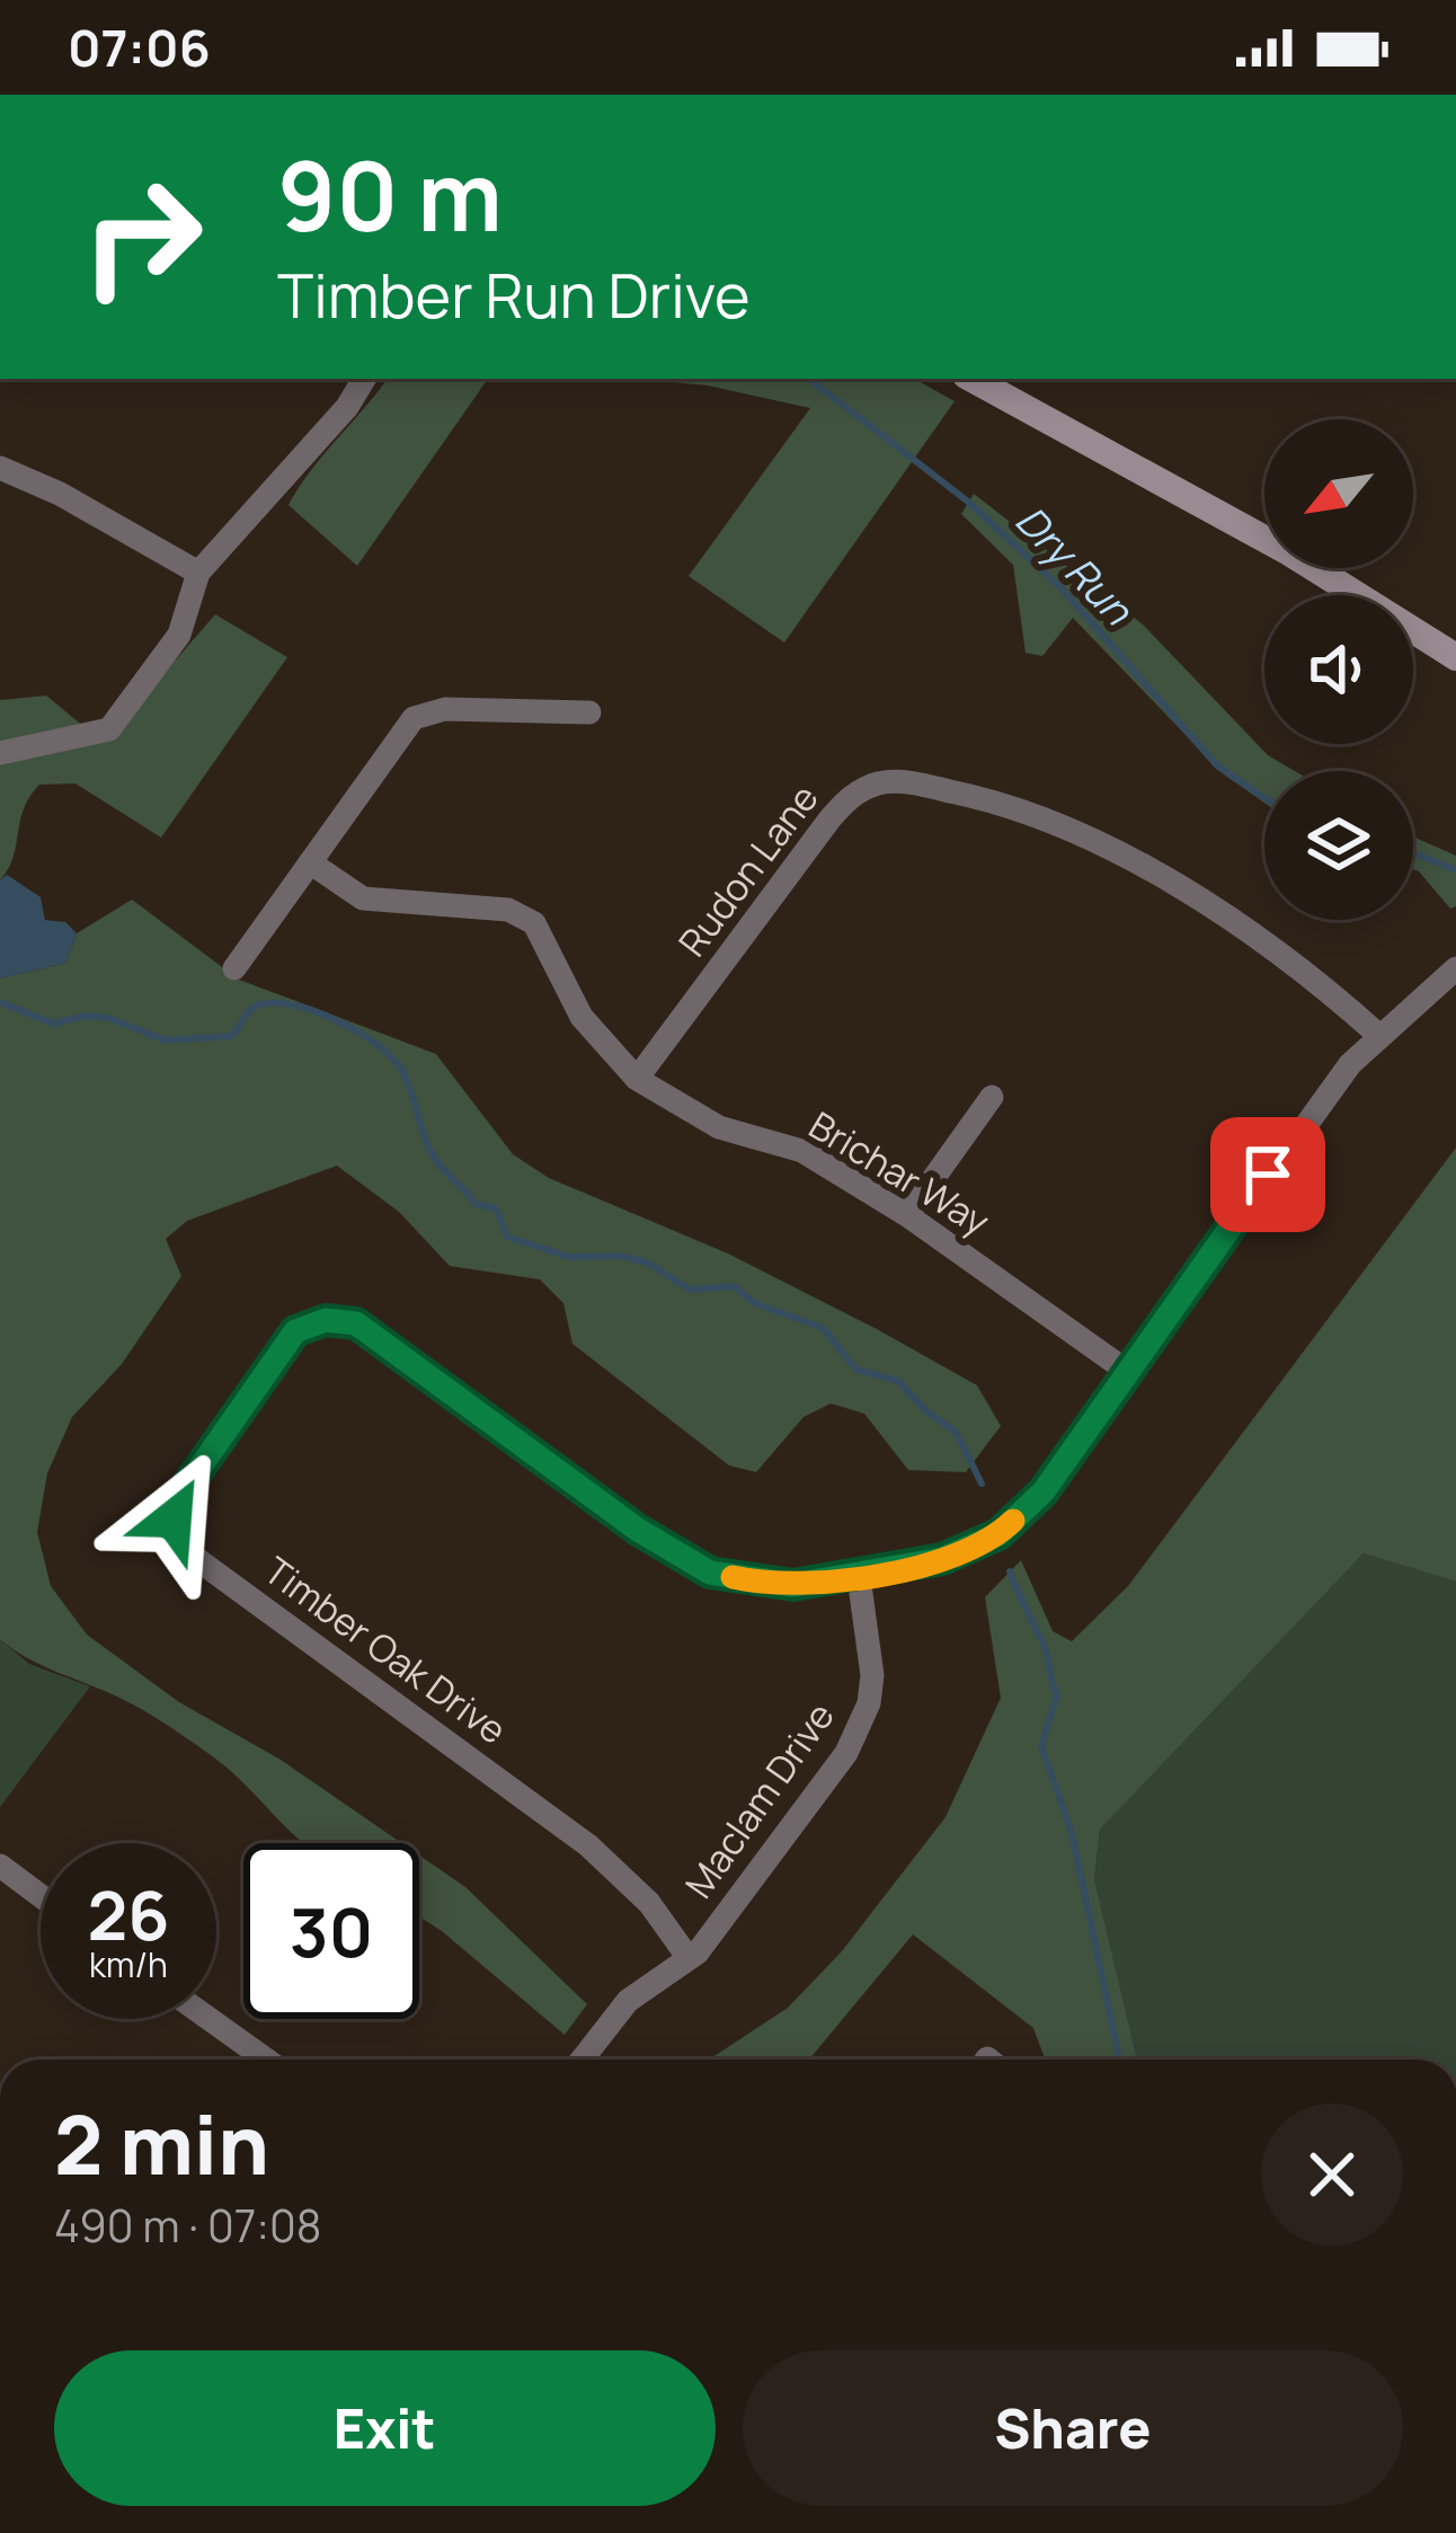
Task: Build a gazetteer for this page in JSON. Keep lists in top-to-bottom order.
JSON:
{
  "streets": {
    "street": [
      "Rudon Lane",
      "Brichar Way",
      "Timber Oak Drive",
      "Maclam Drive"
    ]
  },
  "crossings": [
    ["Rudon Lane", "Brichar Way"],
    ["Timber Oak Drive", "Maclam Drive"]
  ],
  "water": ["Dry Run"],
  "north": "bottom left",
  "page": {
    "status": "07:06",
    "turn": ["90 m", "Timber Run Drive"],
    "speed": "26 km/h",
    "limit": "30",
    "heading": ["2 min", "490 m · 07:08"],
    "buttons": ["Exit", "Share"]
  }
}
